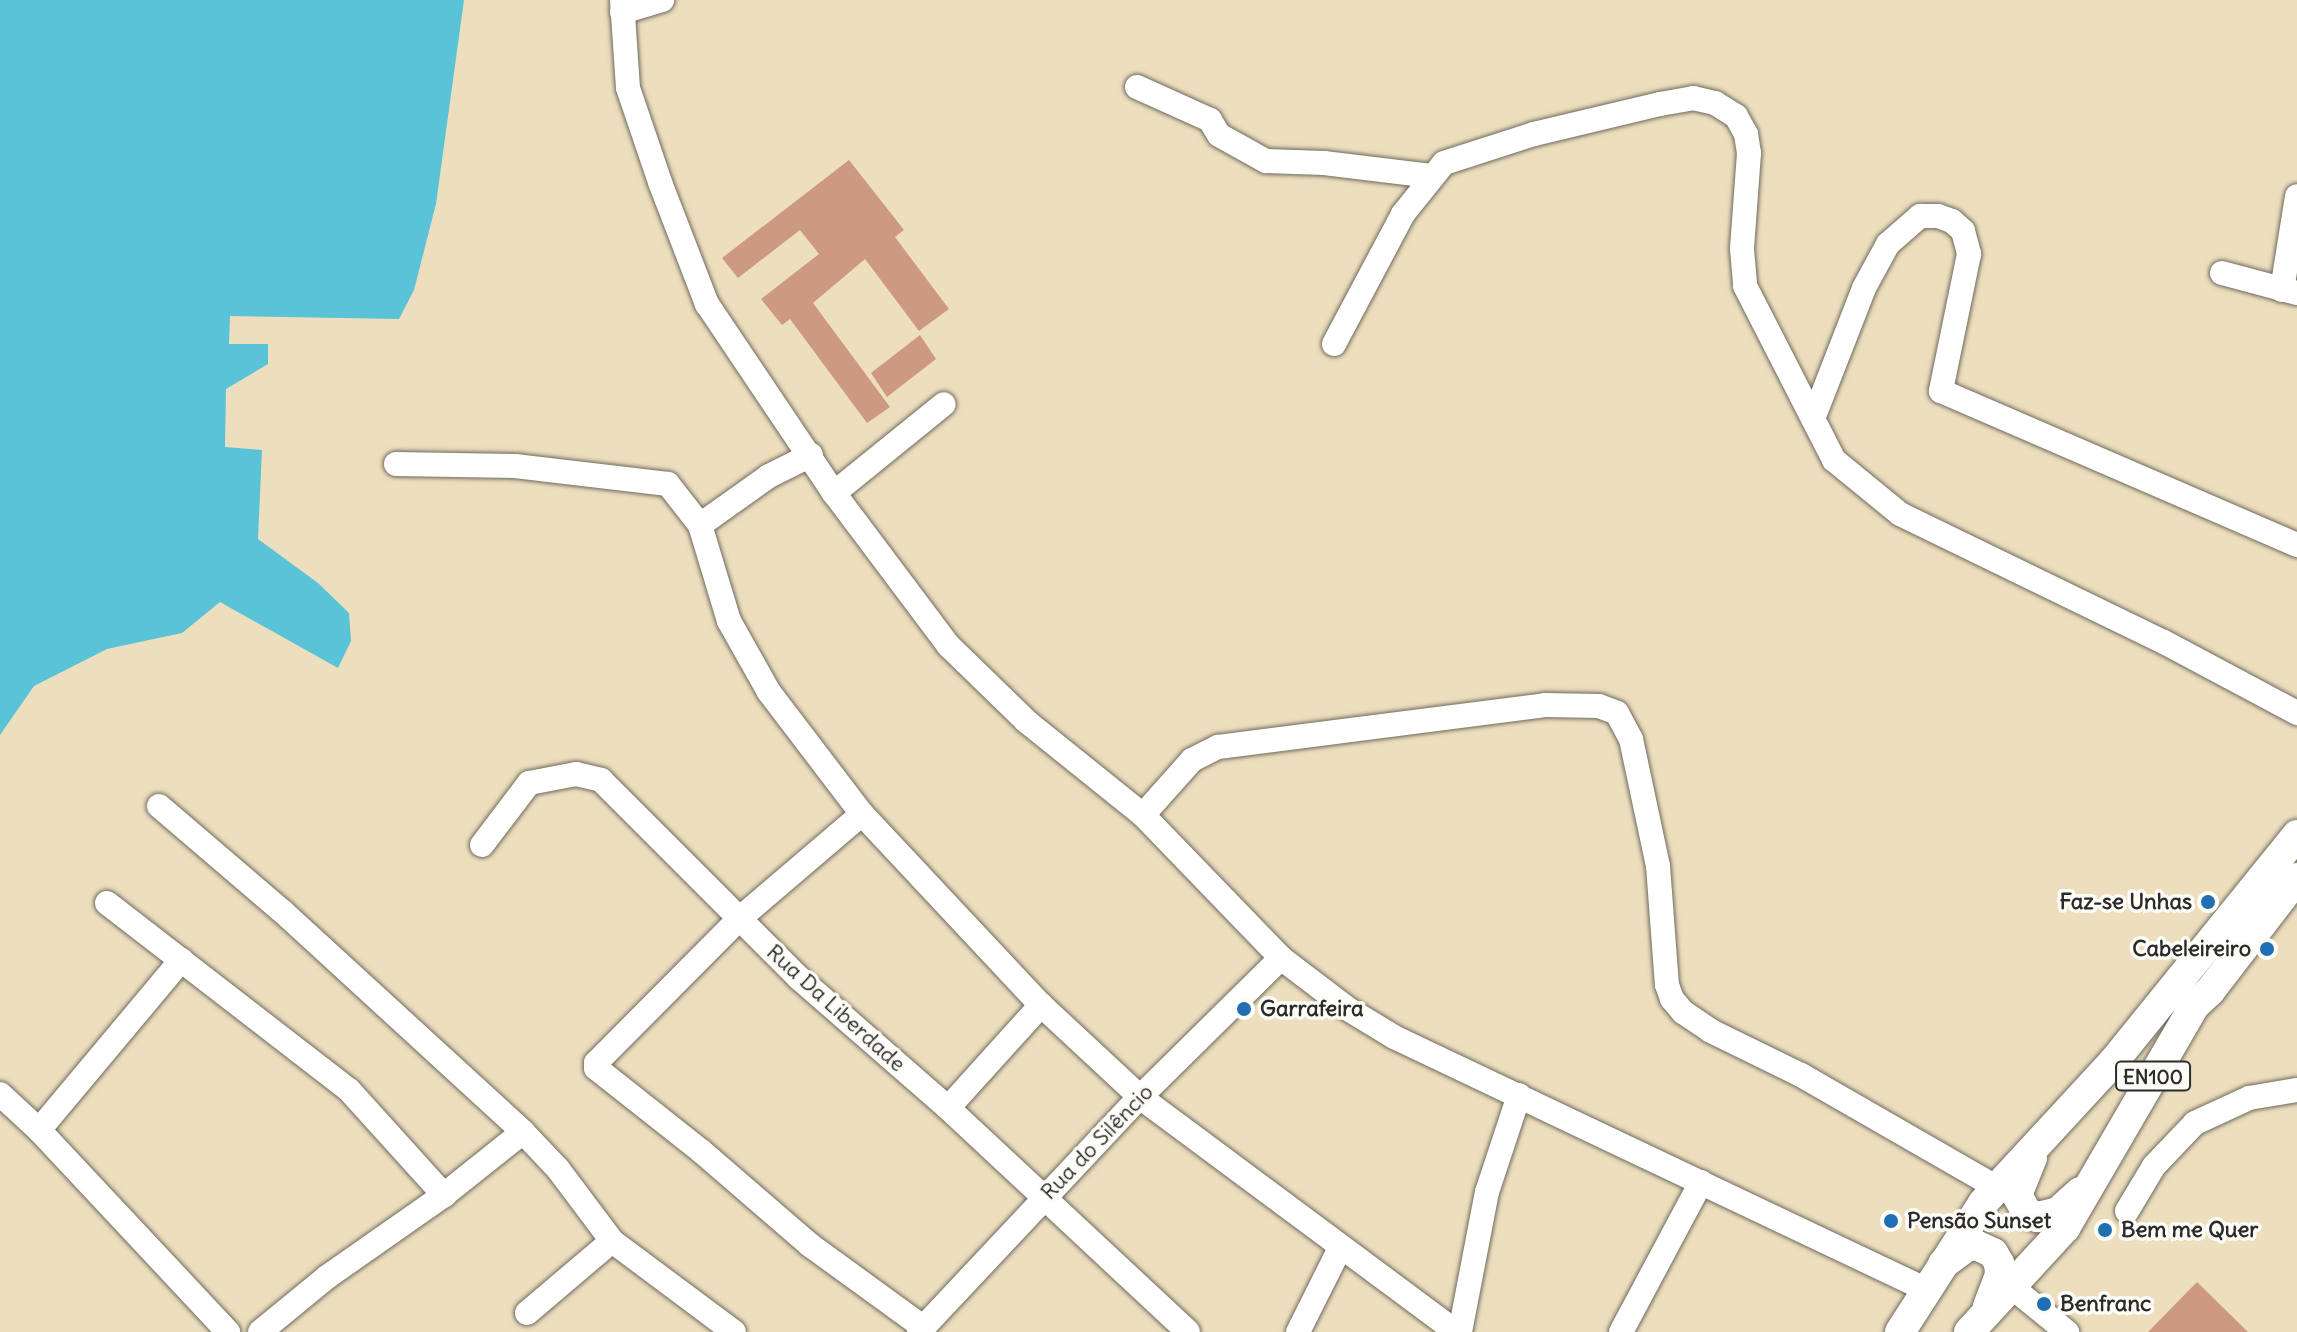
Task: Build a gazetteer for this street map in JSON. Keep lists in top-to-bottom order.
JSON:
{
  "streets": {
    "main road": ["EN100"],
    "street": ["Rua Da Liberdade", "Rua do Silêncio"]
  },
  "crossings": [
    ["Rua Da Liberdade", "Rua do Silêncio"]
  ],
  "places": [
    "Faz-se Unhas",
    "Cabeleireiro",
    "Garrafeira",
    "Pensão Sunset",
    "Bem me Quer",
    "Benfranc"
  ]
}
